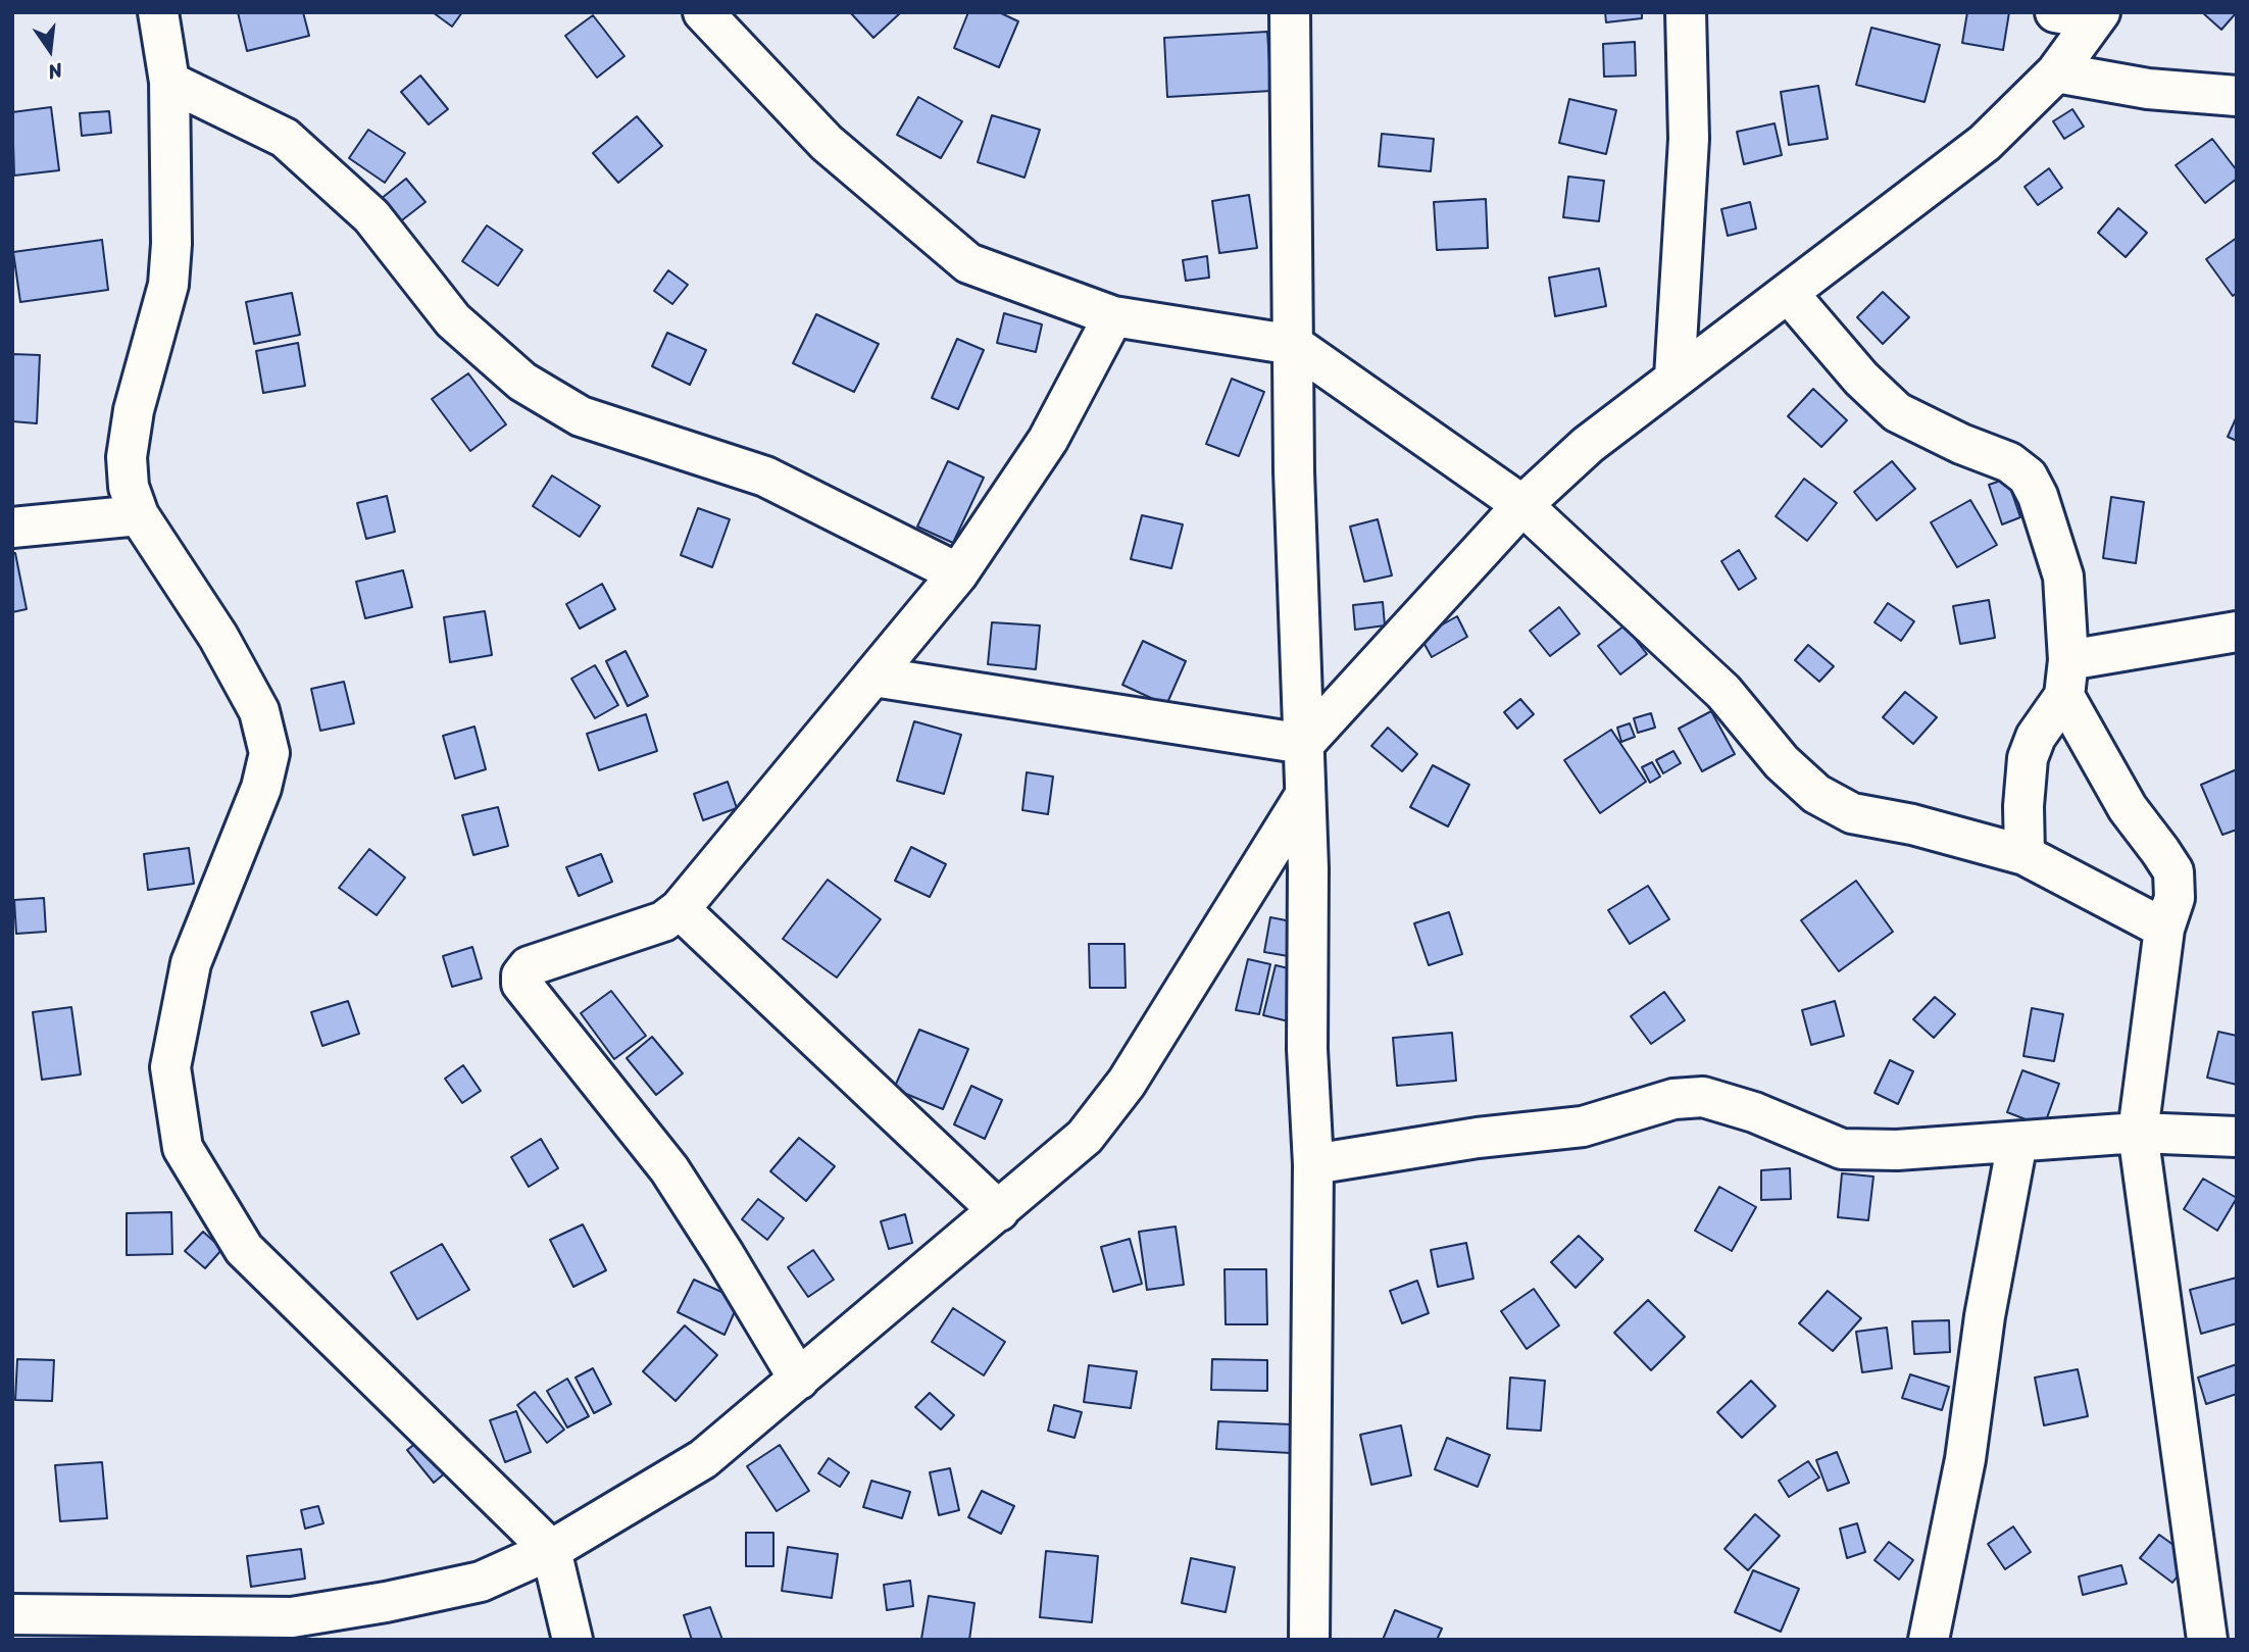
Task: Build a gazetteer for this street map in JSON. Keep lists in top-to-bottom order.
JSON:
{
  "north": "bottom"
}
